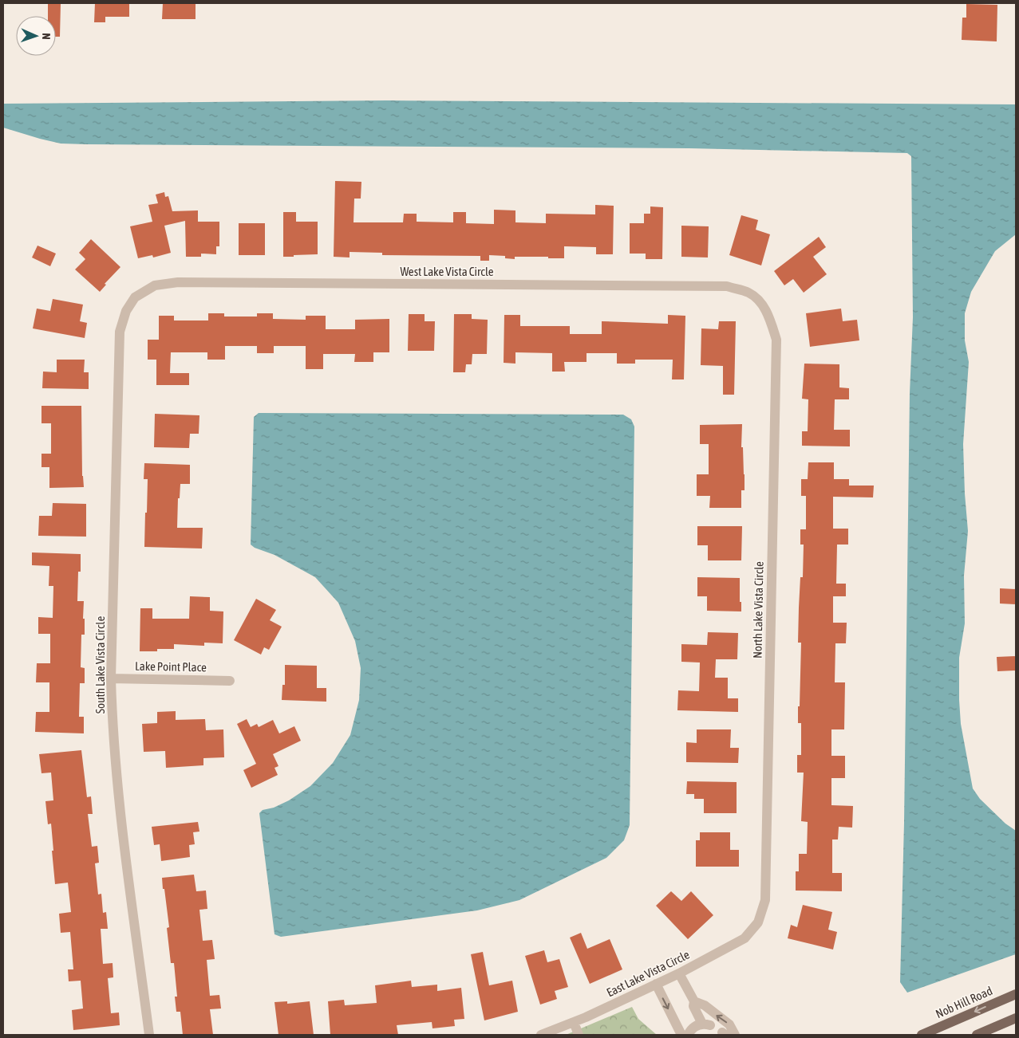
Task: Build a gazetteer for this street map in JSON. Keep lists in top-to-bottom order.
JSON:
{
  "streets": {
    "main road": ["Nob Hill Road"],
    "street": [
      "West Lake Vista Circle",
      "North Lake Vista Circle",
      "South Lake Vista Circle",
      "Lake Point Place",
      "East Lake Vista Circle"
    ]
  },
  "crossings": [
    ["West Lake Vista Circle", "North Lake Vista Circle"],
    ["West Lake Vista Circle", "South Lake Vista Circle"],
    ["North Lake Vista Circle", "East Lake Vista Circle"],
    ["South Lake Vista Circle", "Lake Point Place"]
  ],
  "north": "right"
}
